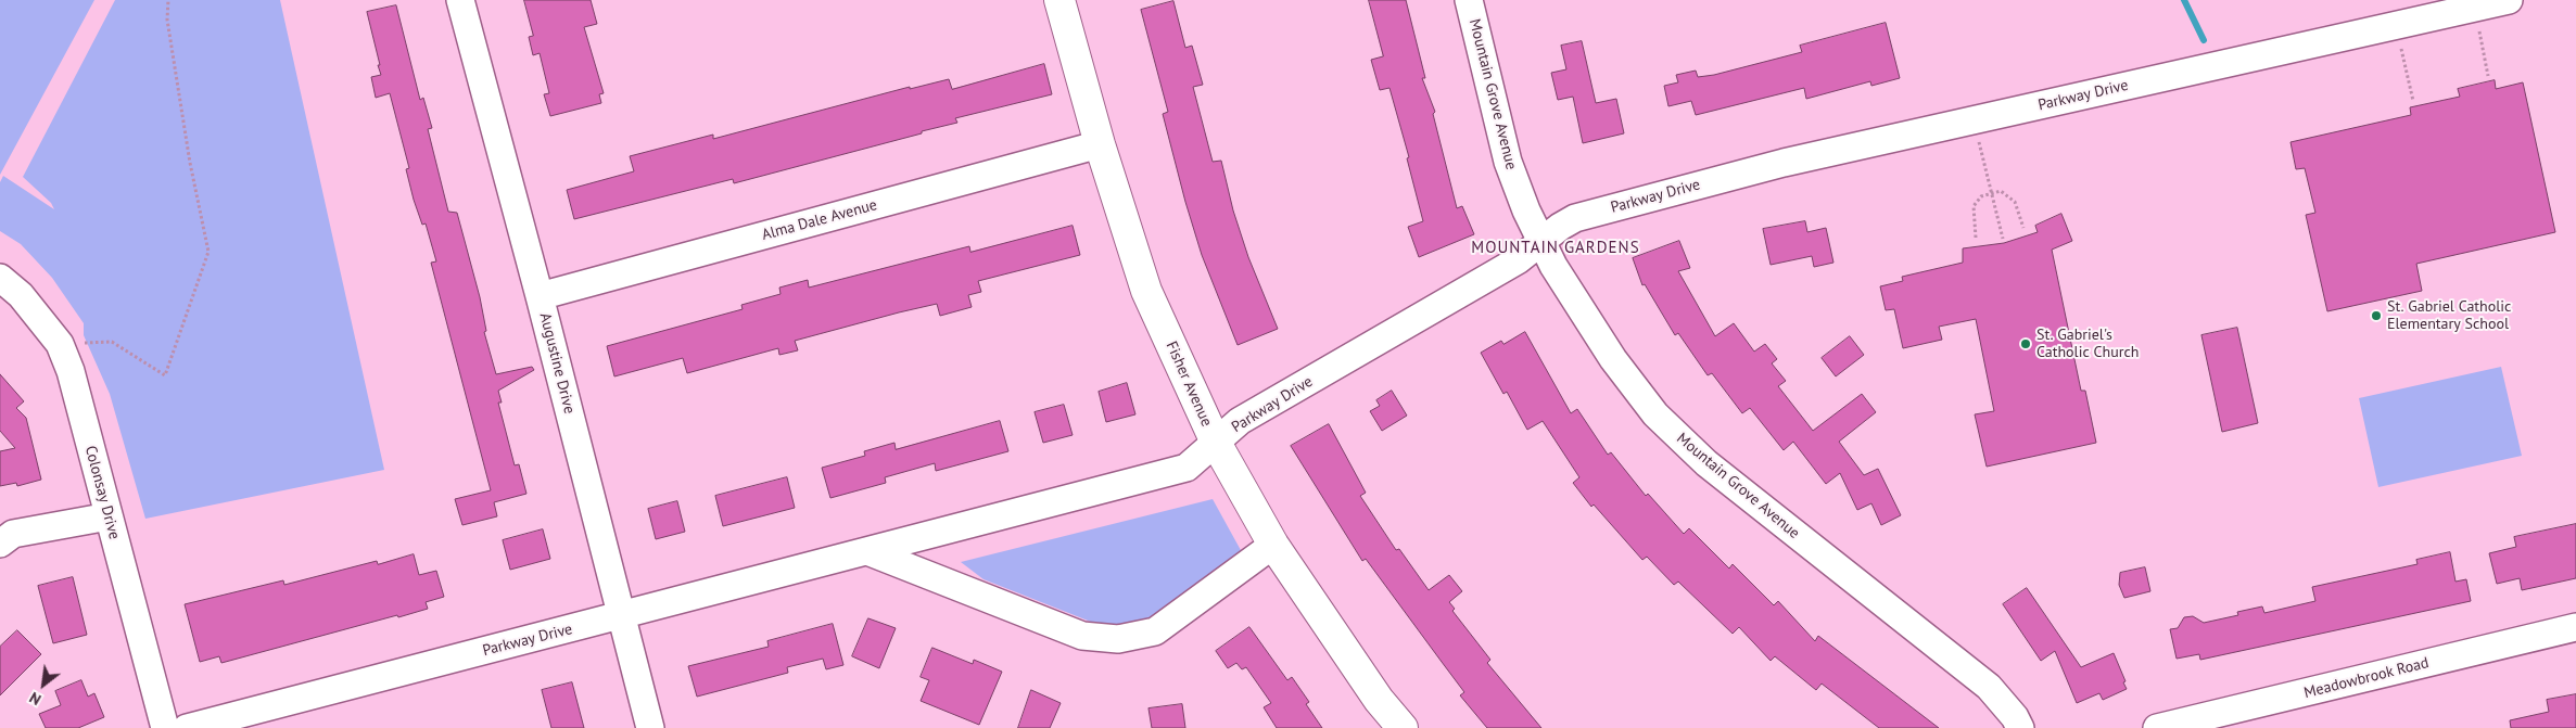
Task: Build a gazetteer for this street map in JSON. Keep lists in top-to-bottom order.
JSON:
{
  "streets": {
    "street": [
      "Mountain Grove Avenue",
      "Parkway Drive",
      "Alma Dale Avenue",
      "Augustine Drive",
      "Fisher Avenue",
      "Colonsay Drive",
      "Meadowbrook Road"
    ]
  },
  "crossings": [
    ["Mountain Grove Avenue", "Parkway Drive"],
    ["Parkway Drive", "Augustine Drive"],
    ["Parkway Drive", "Fisher Avenue"],
    ["Alma Dale Avenue", "Augustine Drive"],
    ["Alma Dale Avenue", "Fisher Avenue"]
  ],
  "districts": ["MOUNTAIN GARDENS"],
  "places": ["St. Gabriel Catholic Elementary School", "St. Gabriel's Catholic Church"],
  "north": "bottom left"
}
